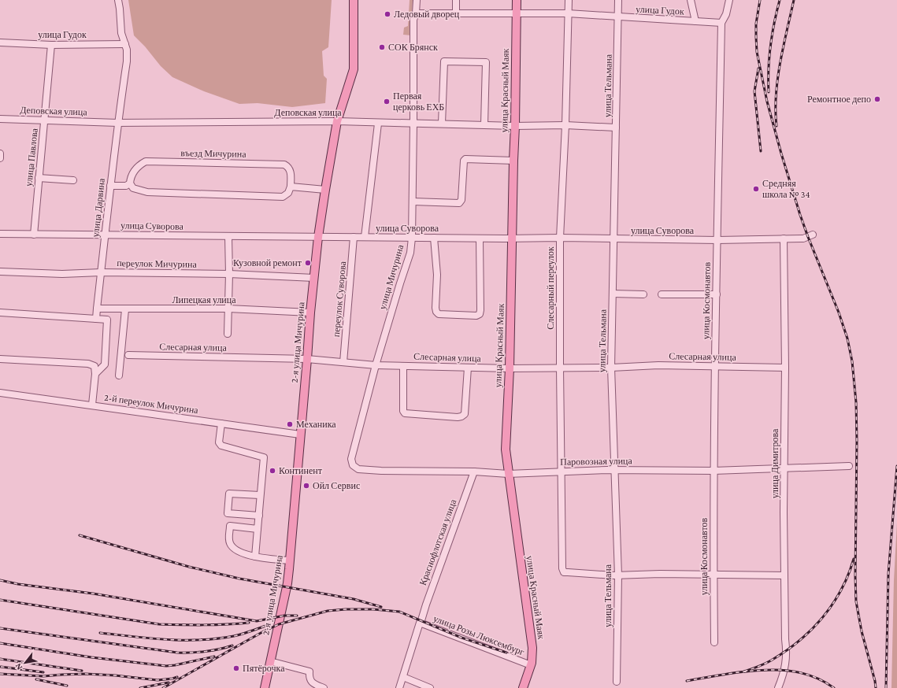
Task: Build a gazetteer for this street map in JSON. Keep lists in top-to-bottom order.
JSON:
{
  "streets": {
    "main road": ["улица Красный Маяк", "2-я улица Мичурина"],
    "street": [
      "улица Гудок",
      "улица Тельмана",
      "Деповская улица",
      "въезд Мичурина",
      "улица Павлова",
      "улица Дарвина",
      "улица Суворова",
      "переулок Мичурина",
      "улица Мичурина",
      "Слесарный переулок",
      "переулок Суворова",
      "Липецкая улица",
      "улица Космонавтов",
      "Слесарная улица",
      "2-й переулок Мичурина",
      "Паровозная улица",
      "улица Димитрова",
      "Краснофлотская улица",
      "улица Розы Люксембург"
    ]
  },
  "crossings": [
    ["улица Гудок", "улица Тельмана"],
    ["улица Гудок", "улица Красный Маяк"],
    ["улица Гудок", "улица Павлова"],
    ["улица Гудок", "улица Дарвина"],
    ["улица Гудок", "улица Мичурина"],
    ["улица Гудок", "Слесарный переулок"],
    ["улица Гудок", "улица Космонавтов"],
    ["улица Тельмана", "Деповская улица"],
    ["улица Тельмана", "улица Суворова"],
    ["улица Тельмана", "Слесарный переулок"],
    ["улица Тельмана", "Слесарная улица"],
    ["улица Тельмана", "Паровозная улица"],
    ["улица Красный Маяк", "Деповская улица"],
    ["улица Красный Маяк", "улица Суворова"],
    ["улица Красный Маяк", "Слесарная улица"],
    ["улица Красный Маяк", "Паровозная улица"],
    ["улица Красный Маяк", "улица Розы Люксембург"],
    ["Деповская улица", "улица Павлова"],
    ["Деповская улица", "улица Дарвина"],
    ["Деповская улица", "улица Мичурина"],
    ["Деповская улица", "Слесарный переулок"],
    ["Деповская улица", "2-я улица Мичурина"],
    ["улица Павлова", "улица Суворова"],
    ["улица Дарвина", "улица Суворова"],
    ["улица Дарвина", "переулок Мичурина"],
    ["улица Дарвина", "Липецкая улица"],
    ["улица Суворова", "улица Мичурина"],
    ["улица Суворова", "Слесарный переулок"],
    ["улица Суворова", "переулок Суворова"],
    ["улица Суворова", "улица Космонавтов"],
    ["улица Суворова", "2-я улица Мичурина"],
    ["улица Суворова", "улица Димитрова"],
    ["переулок Мичурина", "2-я улица Мичурина"],
    ["улица Мичурина", "Слесарная улица"],
    ["улица Мичурина", "Паровозная улица"],
    ["Слесарный переулок", "Слесарная улица"],
    ["Слесарный переулок", "Паровозная улица"],
    ["переулок Суворова", "Слесарная улица"],
    ["Липецкая улица", "2-я улица Мичурина"],
    ["улица Космонавтов", "Слесарная улица"],
    ["улица Космонавтов", "Паровозная улица"],
    ["2-я улица Мичурина", "Слесарная улица"],
    ["2-я улица Мичурина", "2-й переулок Мичурина"],
    ["Слесарная улица", "улица Димитрова"],
    ["Паровозная улица", "улица Димитрова"],
    ["Паровозная улица", "Краснофлотская улица"],
    ["Краснофлотская улица", "улица Розы Люксембург"]
  ],
  "places": [
    "Ледовый дворец",
    "СОК Брянск",
    "Ремонтное депо",
    "Первая церковь ЕХБ",
    "Средняя школа № 34",
    "Кузовной ремонт",
    "Механика",
    "Континент",
    "Ойл Сервис",
    "Пятёрочка"
  ],
  "north": "bottom left"
}
